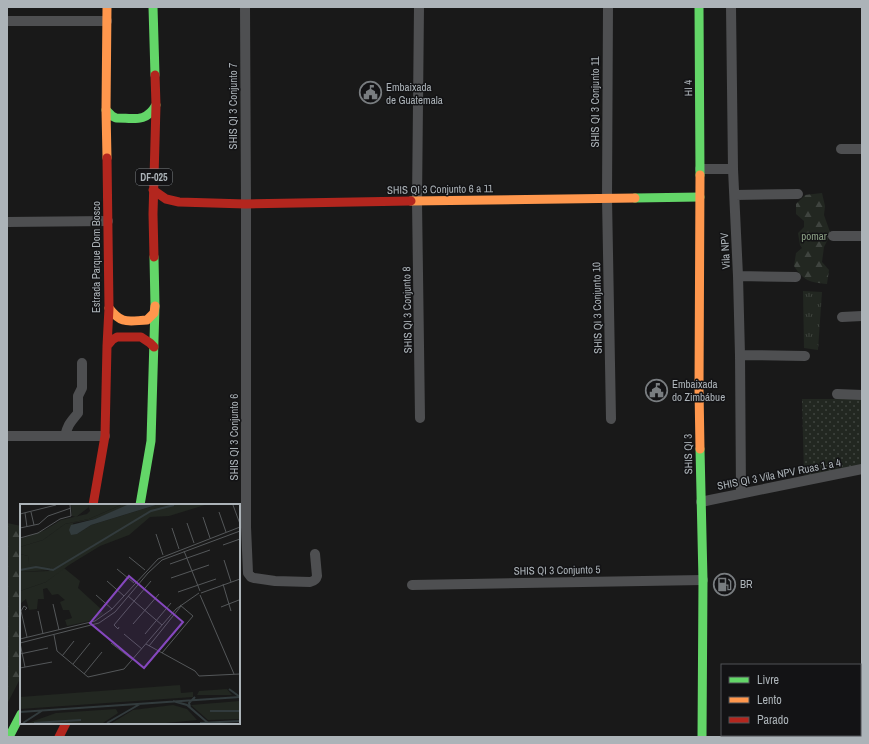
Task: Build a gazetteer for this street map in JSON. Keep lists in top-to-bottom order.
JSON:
{
  "streets": {
    "street": [
      "HI 4",
      "SHIS QI 3 Conjunto 11",
      "SHIS QI 3 Conjunto 7",
      "DF-025",
      "SHIS QI 3 Conjunto 6 a 11",
      "Vila NPV",
      "Estrada Parque Dom Bosco",
      "SHIS QI 3 Conjunto 10",
      "SHIS QI 3 Conjunto 8",
      "SHIS QI 3 Conjunto 6",
      "SHIS QI 3",
      "SHIS QI 3 Vila NPV Ruas 1 a 4",
      "SHIS QI 3 Conjunto 5"
    ]
  },
  "crossings": [
    ["HI 4", "SHIS QI 3"],
    ["SHIS QI 3 Conjunto 11", "SHIS QI 3 Conjunto 6 a 11"],
    ["SHIS QI 3 Conjunto 11", "SHIS QI 3 Conjunto 10"],
    ["SHIS QI 3 Conjunto 7", "SHIS QI 3 Conjunto 6 a 11"],
    ["SHIS QI 3 Conjunto 7", "SHIS QI 3 Conjunto 6"],
    ["DF-025", "SHIS QI 3 Conjunto 6 a 11"],
    ["SHIS QI 3 Conjunto 6 a 11", "SHIS QI 3 Conjunto 10"],
    ["SHIS QI 3 Conjunto 6 a 11", "SHIS QI 3 Conjunto 8"],
    ["SHIS QI 3 Conjunto 6 a 11", "SHIS QI 3 Conjunto 6"],
    ["SHIS QI 3 Conjunto 6 a 11", "SHIS QI 3"],
    ["Vila NPV", "SHIS QI 3 Vila NPV Ruas 1 a 4"],
    ["SHIS QI 3", "SHIS QI 3 Vila NPV Ruas 1 a 4"],
    ["SHIS QI 3", "SHIS QI 3 Conjunto 5"]
  ],
  "parks": ["pomar"],
  "places": {
    "public building": ["Embaixada de Guatemala", "Embaixada do Zimbábue"],
    "fuel station": ["BR"]
  },
  "legend": ["Livre", "Lento", "Parado"]
}
